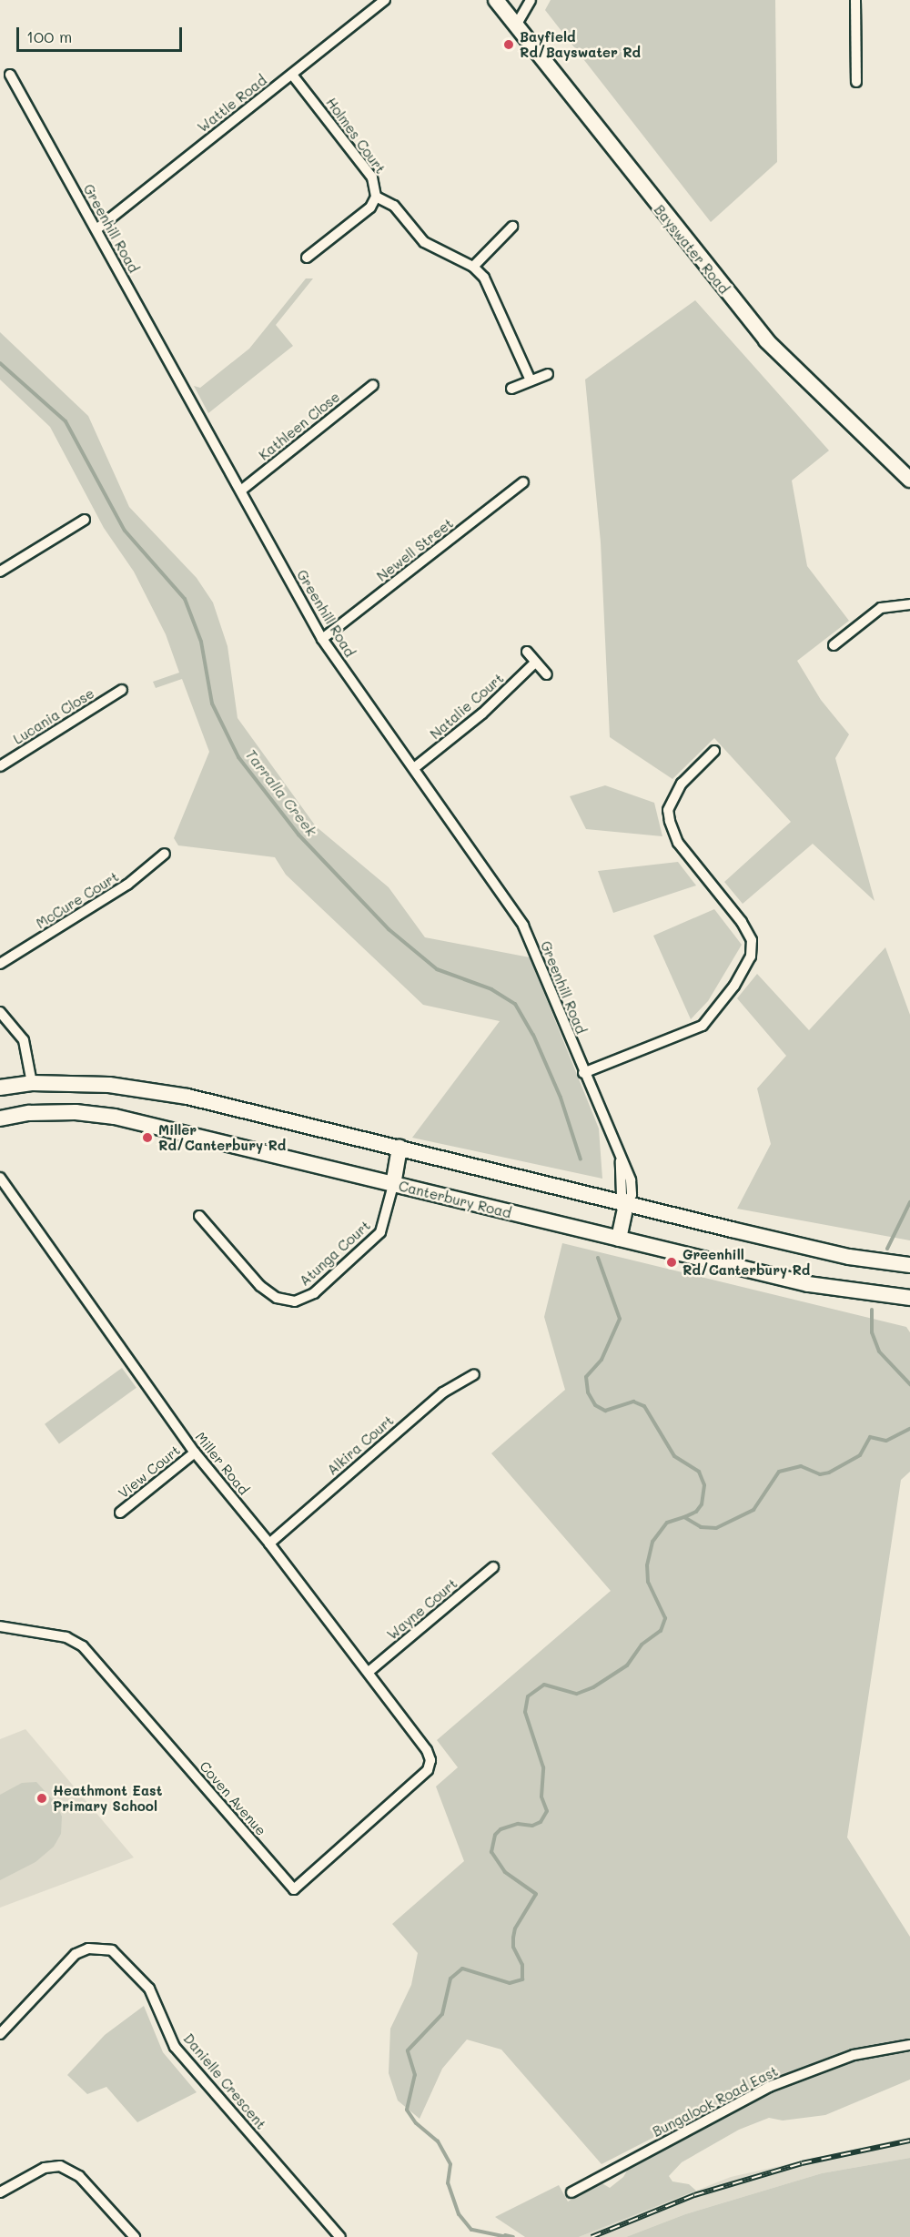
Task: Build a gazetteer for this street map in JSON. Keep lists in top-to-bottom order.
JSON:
{
  "streets": {
    "main road": ["Bayswater Road", "Canterbury Road"],
    "street": [
      "Wattle Road",
      "Holmes Court",
      "Greenhill Road",
      "Kathleen Close",
      "Newell Street",
      "Natalie Court",
      "Lucania Close",
      "McCure Court",
      "Atunga Court",
      "Alkira Court",
      "Miller Road",
      "View Court",
      "Wayne Court",
      "Coven Avenue",
      "Danielle Crescent",
      "Bungalook Road East"
    ]
  },
  "crossings": [
    ["Wattle Road", "Holmes Court"],
    ["Wattle Road", "Greenhill Road"],
    ["Greenhill Road", "Kathleen Close"],
    ["Greenhill Road", "Newell Street"],
    ["Greenhill Road", "Natalie Court"],
    ["Canterbury Road", "Atunga Court"],
    ["Alkira Court", "Miller Road"],
    ["Miller Road", "View Court"],
    ["Miller Road", "Wayne Court"],
    ["Miller Road", "Coven Avenue"]
  ],
  "water": ["Tarralla Creek"],
  "places": [
    "Bayfield Rd/Bayswater Rd",
    "Miller Rd/Canterbury Rd",
    "Greenhill Rd/Canterbury Rd",
    "Heathmont East Primary School"
  ],
  "scale_bar": "100 m"
}
